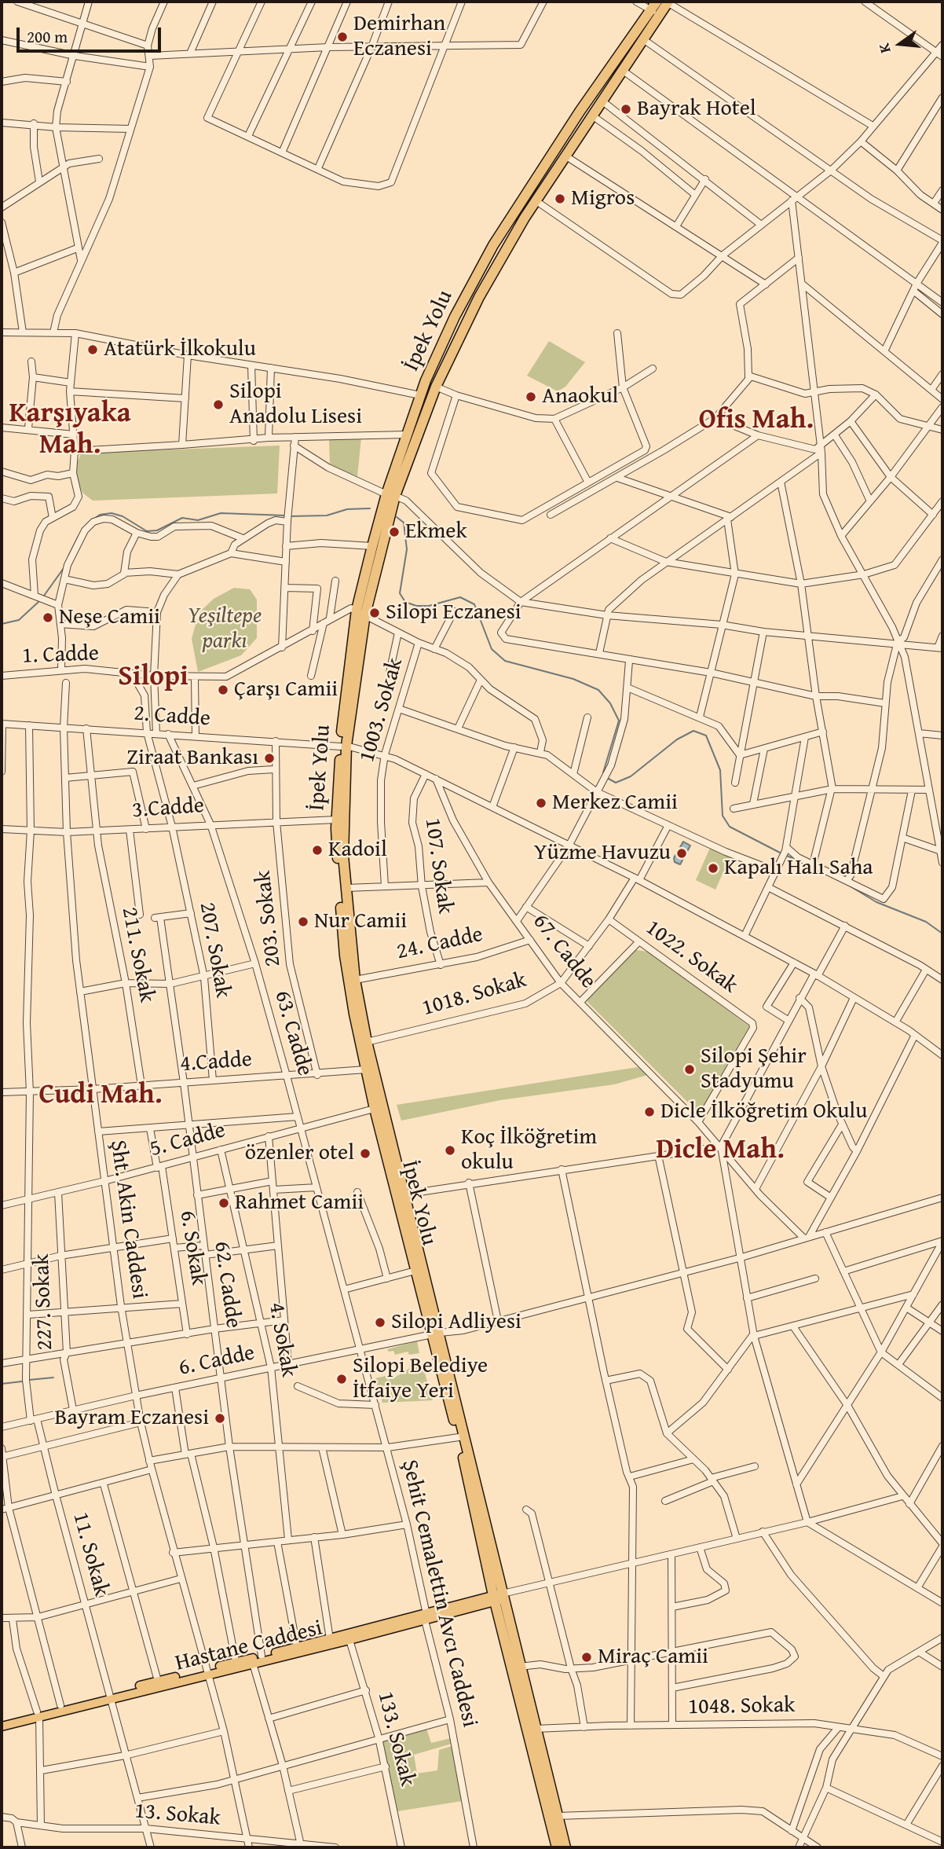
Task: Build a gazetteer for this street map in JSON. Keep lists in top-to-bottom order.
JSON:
{
  "streets": {
    "highway": ["İpek Yolu"],
    "main road": ["Hastane Caddesi"],
    "street": [
      "1. Cadde",
      "1003. Sokak",
      "2. Cadde",
      "3.Cadde",
      "107. Sokak",
      "203. Sokak",
      "24. Cadde",
      "207. Sokak",
      "67. Cadde",
      "211. Sokak",
      "1022. Sokak",
      "1018. Sokak",
      "63. Cadde",
      "4.Cadde",
      "5. Cadde",
      "Şht. Akin Caddesi",
      "6. Sokak",
      "62. Cadde",
      "227. Sokak",
      "4. Sokak",
      "6. Cadde",
      "11. Sokak",
      "Şehit Cemalettin Avcı Caddesi",
      "1048. Sokak",
      "133. Sokak",
      "13. Sokak"
    ]
  },
  "crossings": [
    ["İpek Yolu", "1. Cadde"],
    ["İpek Yolu", "2. Cadde"],
    ["İpek Yolu", "3.Cadde"],
    ["İpek Yolu", "4.Cadde"],
    ["İpek Yolu", "5. Cadde"],
    ["İpek Yolu", "6. Cadde"],
    ["İpek Yolu", "Hastane Caddesi"],
    ["1. Cadde", "207. Sokak"],
    ["1003. Sokak", "2. Cadde"],
    ["2. Cadde", "107. Sokak"],
    ["2. Cadde", "203. Sokak"],
    ["2. Cadde", "207. Sokak"],
    ["2. Cadde", "67. Cadde"],
    ["2. Cadde", "211. Sokak"],
    ["2. Cadde", "1018. Sokak"],
    ["2. Cadde", "63. Cadde"],
    ["2. Cadde", "Şht. Akin Caddesi"],
    ["2. Cadde", "11. Sokak"],
    ["3.Cadde", "203. Sokak"],
    ["3.Cadde", "207. Sokak"],
    ["3.Cadde", "211. Sokak"],
    ["3.Cadde", "63. Cadde"],
    ["3.Cadde", "Şht. Akin Caddesi"],
    ["3.Cadde", "11. Sokak"],
    ["107. Sokak", "24. Cadde"],
    ["203. Sokak", "4.Cadde"],
    ["24. Cadde", "67. Cadde"],
    ["207. Sokak", "4.Cadde"],
    ["207. Sokak", "62. Cadde"],
    ["67. Cadde", "1022. Sokak"],
    ["67. Cadde", "1018. Sokak"],
    ["67. Cadde", "6. Cadde"],
    ["211. Sokak", "4.Cadde"],
    ["1022. Sokak", "1018. Sokak"],
    ["63. Cadde", "4.Cadde"],
    ["63. Cadde", "5. Cadde"],
    ["63. Cadde", "6. Cadde"],
    ["63. Cadde", "Şehit Cemalettin Avcı Caddesi"],
    ["4.Cadde", "Şht. Akin Caddesi"],
    ["4.Cadde", "62. Cadde"],
    ["4.Cadde", "11. Sokak"],
    ["5. Cadde", "Şht. Akin Caddesi"],
    ["5. Cadde", "6. Sokak"],
    ["5. Cadde", "62. Cadde"],
    ["5. Cadde", "227. Sokak"],
    ["5. Cadde", "4. Sokak"],
    ["5. Cadde", "11. Sokak"],
    ["Şht. Akin Caddesi", "6. Cadde"],
    ["Şht. Akin Caddesi", "Hastane Caddesi"],
    ["Şht. Akin Caddesi", "13. Sokak"],
    ["62. Cadde", "6. Cadde"],
    ["62. Cadde", "Hastane Caddesi"],
    ["227. Sokak", "6. Cadde"],
    ["4. Sokak", "6. Cadde"],
    ["6. Cadde", "11. Sokak"],
    ["6. Cadde", "Şehit Cemalettin Avcı Caddesi"],
    ["11. Sokak", "Hastane Caddesi"],
    ["11. Sokak", "13. Sokak"],
    ["Şehit Cemalettin Avcı Caddesi", "Hastane Caddesi"],
    ["Hastane Caddesi", "133. Sokak"]
  ],
  "districts": [
    "Karşıyaka Mah.",
    "Ofis Mah.",
    "Silopi",
    "Cudi Mah.",
    "Dicle Mah."
  ],
  "parks": ["Yeşiltepe parkı"],
  "places": [
    "Demirhan Eczanesi",
    "Bayrak Hotel",
    "Migros",
    "Atatürk İlkokulu",
    "Anaokul",
    "Silopi Anadolu Lisesi",
    "Ekmek",
    "Silopi Eczanesi",
    "Neşe Camii",
    "Çarşı Camii",
    "Ziraat Bankası",
    "Merkez Camii",
    "Kadoil",
    "Yüzme Havuzu",
    "Kapalı Halı Saha",
    "Nur Camii",
    "Silopi Şehir Stadyumu",
    "Dicle İlköğretim Okulu",
    "Koç İlköğretim okulu",
    "özenler otel",
    "Rahmet Camii",
    "Silopi Adliyesi",
    "Silopi Belediye İtfaiye Yeri",
    "Bayram Eczanesi",
    "Miraç Camii"
  ],
  "scale_bar": "200 m",
  "north": "left"
}
